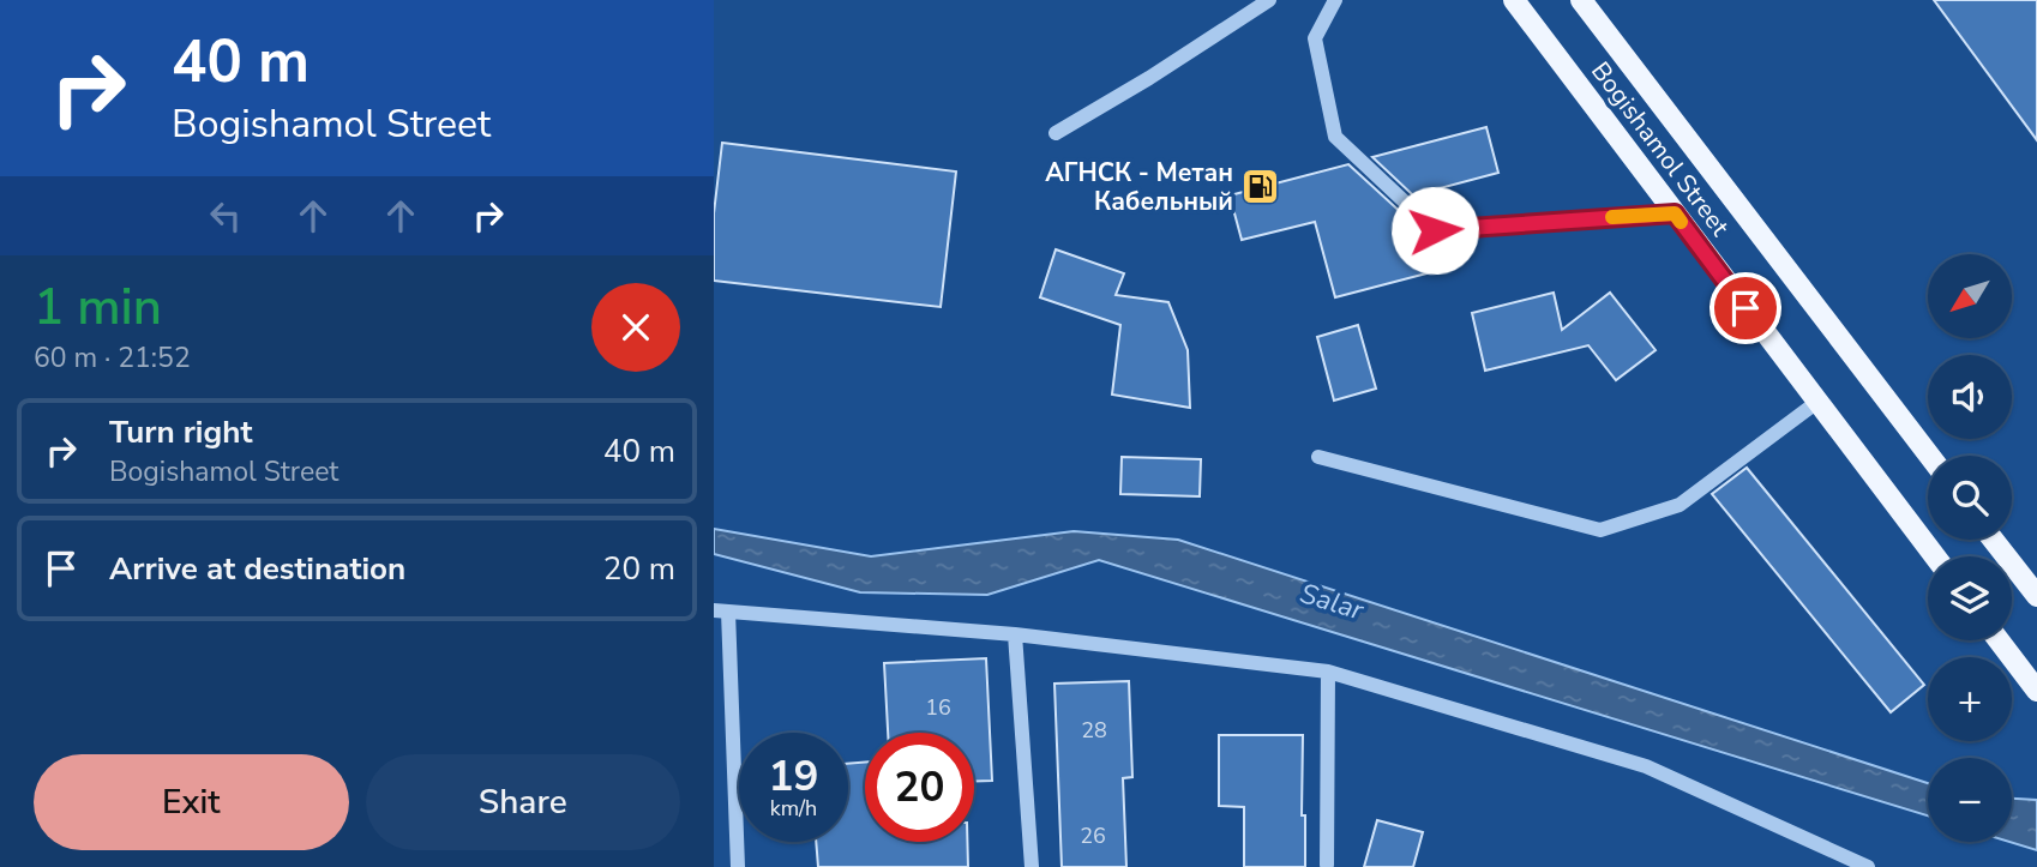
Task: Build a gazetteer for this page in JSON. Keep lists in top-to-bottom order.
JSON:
{
  "streets": {
    "main road": ["Bogishamol Street"]
  },
  "water": ["Salar"],
  "places": {
    "fuel station": ["АГНСК - Метан Кабельный"]
  },
  "house_numbers": ["16", "28", "26"],
  "north": "bottom left",
  "page": {
    "turn": ["40 m", "Bogishamol Street"],
    "map_buttons": ["+", "−"],
    "heading": ["1 min", "60 m · 21:52"],
    "list": [
      {
        "name": "Turn right",
        "note": "Bogishamol Street",
        "value": "40 m"
      },
      {
        "name": "Arrive at destination",
        "value": "20 m"
      }
    ],
    "speed": "19 km/h",
    "limit": "20",
    "buttons": ["Exit", "Share"]
  }
}
